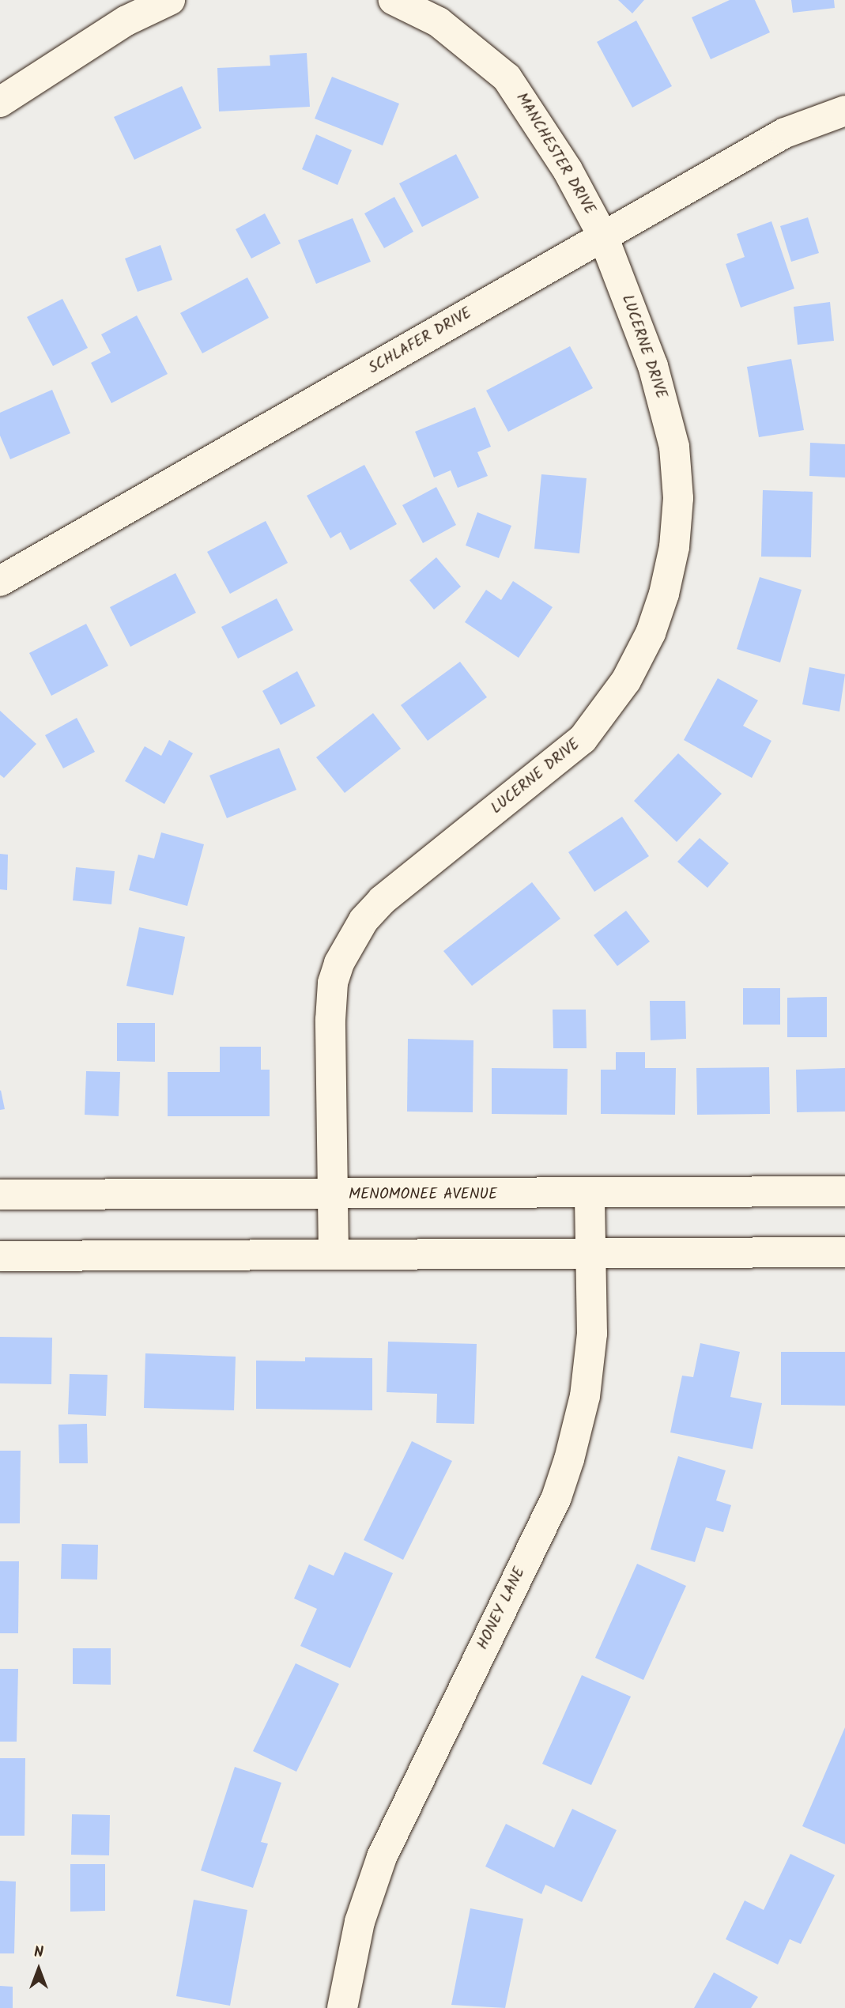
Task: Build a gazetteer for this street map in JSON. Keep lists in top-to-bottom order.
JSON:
{
  "streets": {
    "street": [
      "MANCHESTER DRIVE",
      "SCHLAFER DRIVE",
      "LUCERNE DRIVE",
      "MENOMONEE AVENUE",
      "HONEY LANE"
    ]
  },
  "crossings": [
    ["MANCHESTER DRIVE", "SCHLAFER DRIVE"],
    ["MANCHESTER DRIVE", "LUCERNE DRIVE"],
    ["SCHLAFER DRIVE", "LUCERNE DRIVE"],
    ["LUCERNE DRIVE", "MENOMONEE AVENUE"],
    ["MENOMONEE AVENUE", "HONEY LANE"]
  ],
  "north": "top"
}
